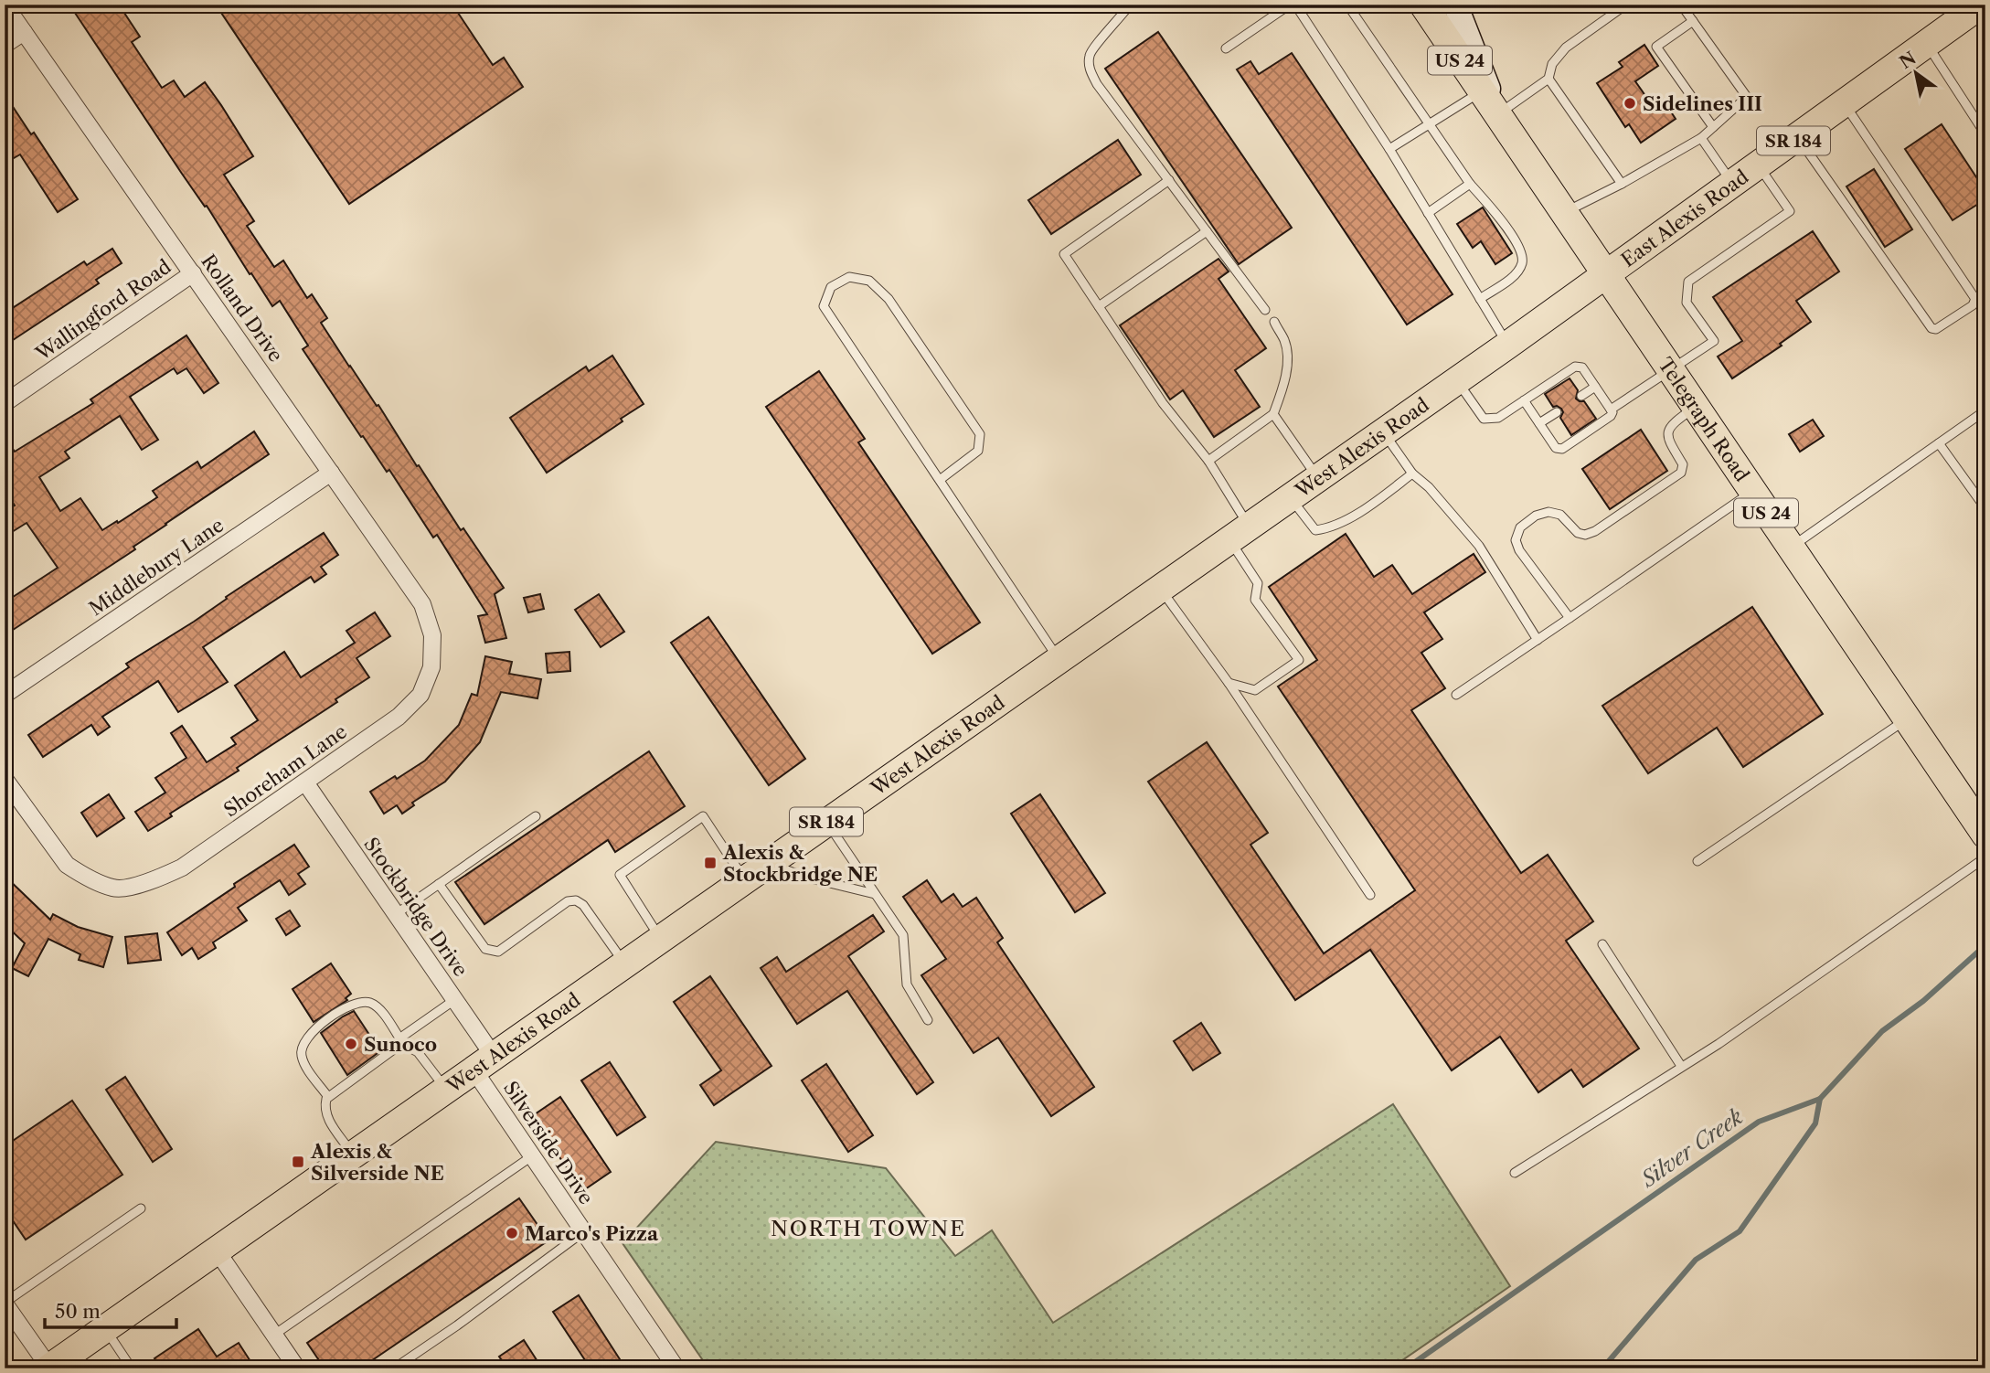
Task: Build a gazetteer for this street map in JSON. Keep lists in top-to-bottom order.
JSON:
{
  "streets": {
    "main road": [
      "US 24",
      "SR 184",
      "East Alexis Road",
      "Telegraph Road",
      "West Alexis Road"
    ],
    "street": [
      "Rolland Drive",
      "Wallingford Road",
      "Middlebury Lane",
      "Shoreham Lane",
      "Stockbridge Drive",
      "Silverside Drive"
    ]
  },
  "crossings": [
    ["East Alexis Road", "Telegraph Road"],
    ["East Alexis Road", "West Alexis Road"],
    ["Rolland Drive", "Wallingford Road"],
    ["Rolland Drive", "Middlebury Lane"],
    ["Rolland Drive", "Shoreham Lane"],
    ["Telegraph Road", "West Alexis Road"],
    ["West Alexis Road", "Stockbridge Drive"],
    ["West Alexis Road", "Silverside Drive"],
    ["Shoreham Lane", "Stockbridge Drive"],
    ["Stockbridge Drive", "Silverside Drive"]
  ],
  "districts": ["NORTH TOWNE"],
  "water": ["Silver Creek"],
  "places": {
    "other": ["Sidelines III", "Sunoco", "Marco's Pizza"],
    "transit": ["Alexis & Stockbridge NE", "Alexis & Silverside NE"]
  },
  "scale_bar": "50 m",
  "north": "top left"
}
